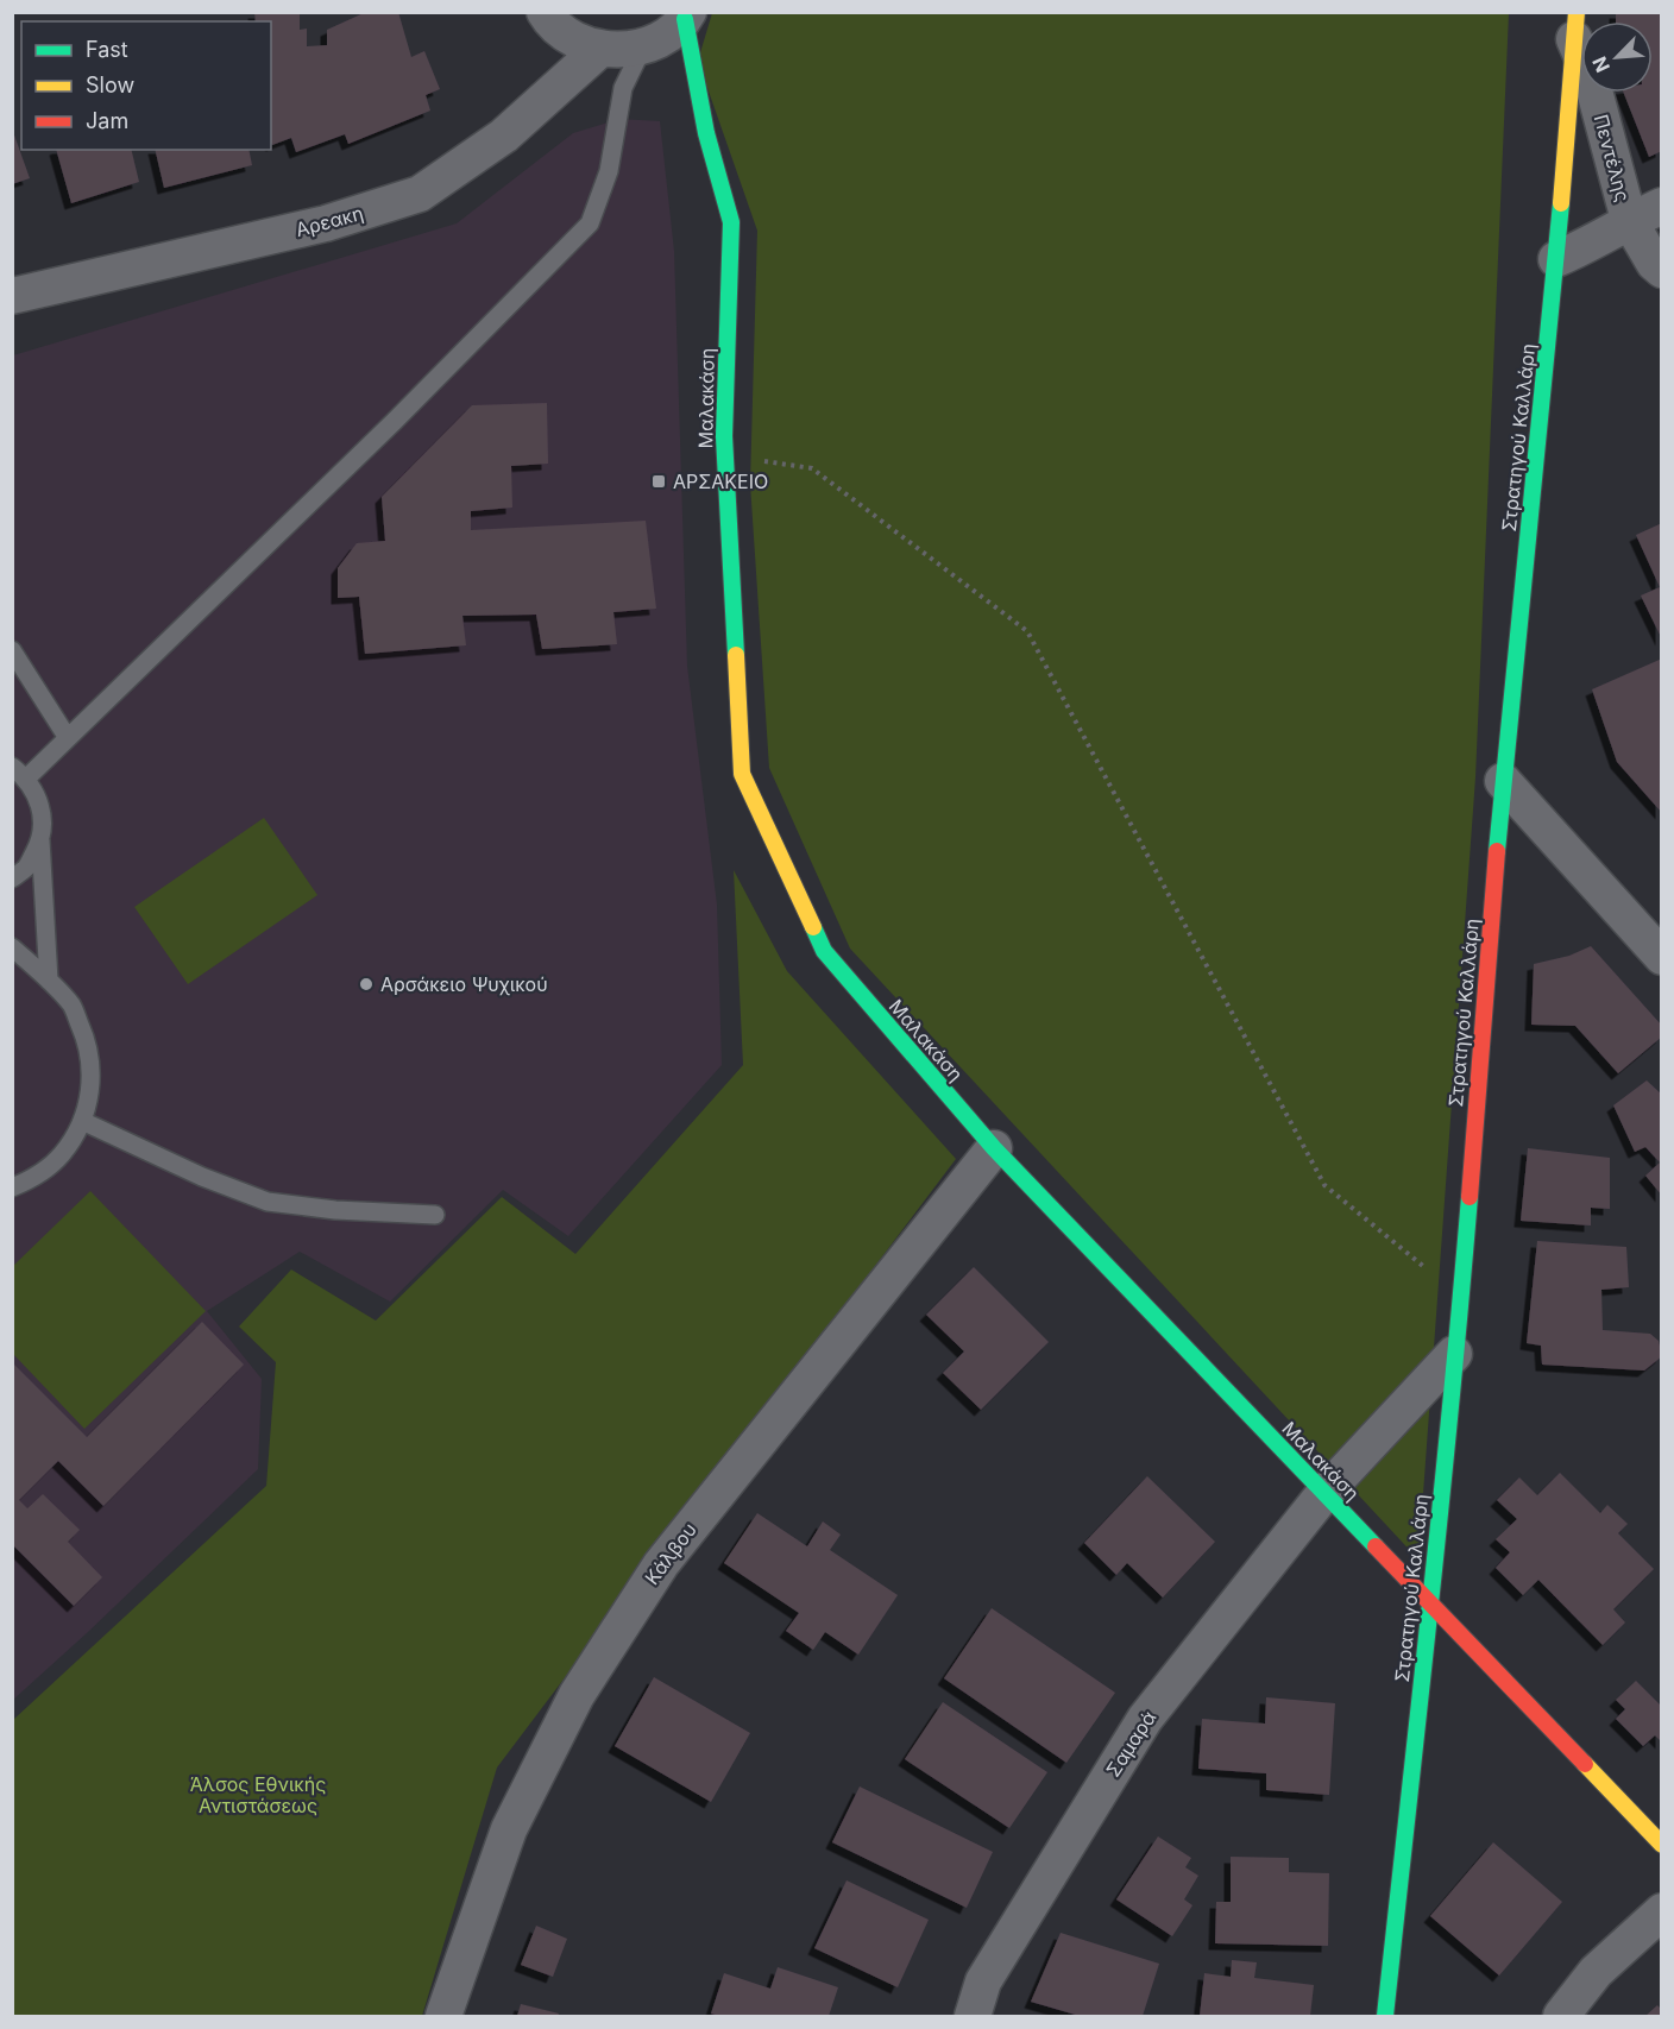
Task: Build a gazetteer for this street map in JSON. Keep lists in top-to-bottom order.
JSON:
{
  "streets": {
    "street": [
      "Πεντέλης",
      "Αρεακη",
      "Μαλακάση",
      "Στρατηγού Καλλάρη",
      "Κάλβου",
      "Σαμαρά"
    ]
  },
  "crossings": [
    ["Πεντέλης", "Στρατηγού Καλλάρη"],
    ["Μαλακάση", "Στρατηγού Καλλάρη"],
    ["Μαλακάση", "Κάλβου"],
    ["Μαλακάση", "Σαμαρά"],
    ["Στρατηγού Καλλάρη", "Σαμαρά"]
  ],
  "parks": ["Άλσος Εθνικής Αντιστάσεως"],
  "places": {
    "transit": ["ΑΡΣΑΚΕΙΟ"],
    "other": ["Αρσάκειο Ψυχικού"]
  },
  "legend": ["Fast", "Slow", "Jam"],
  "north": "bottom left"
}
